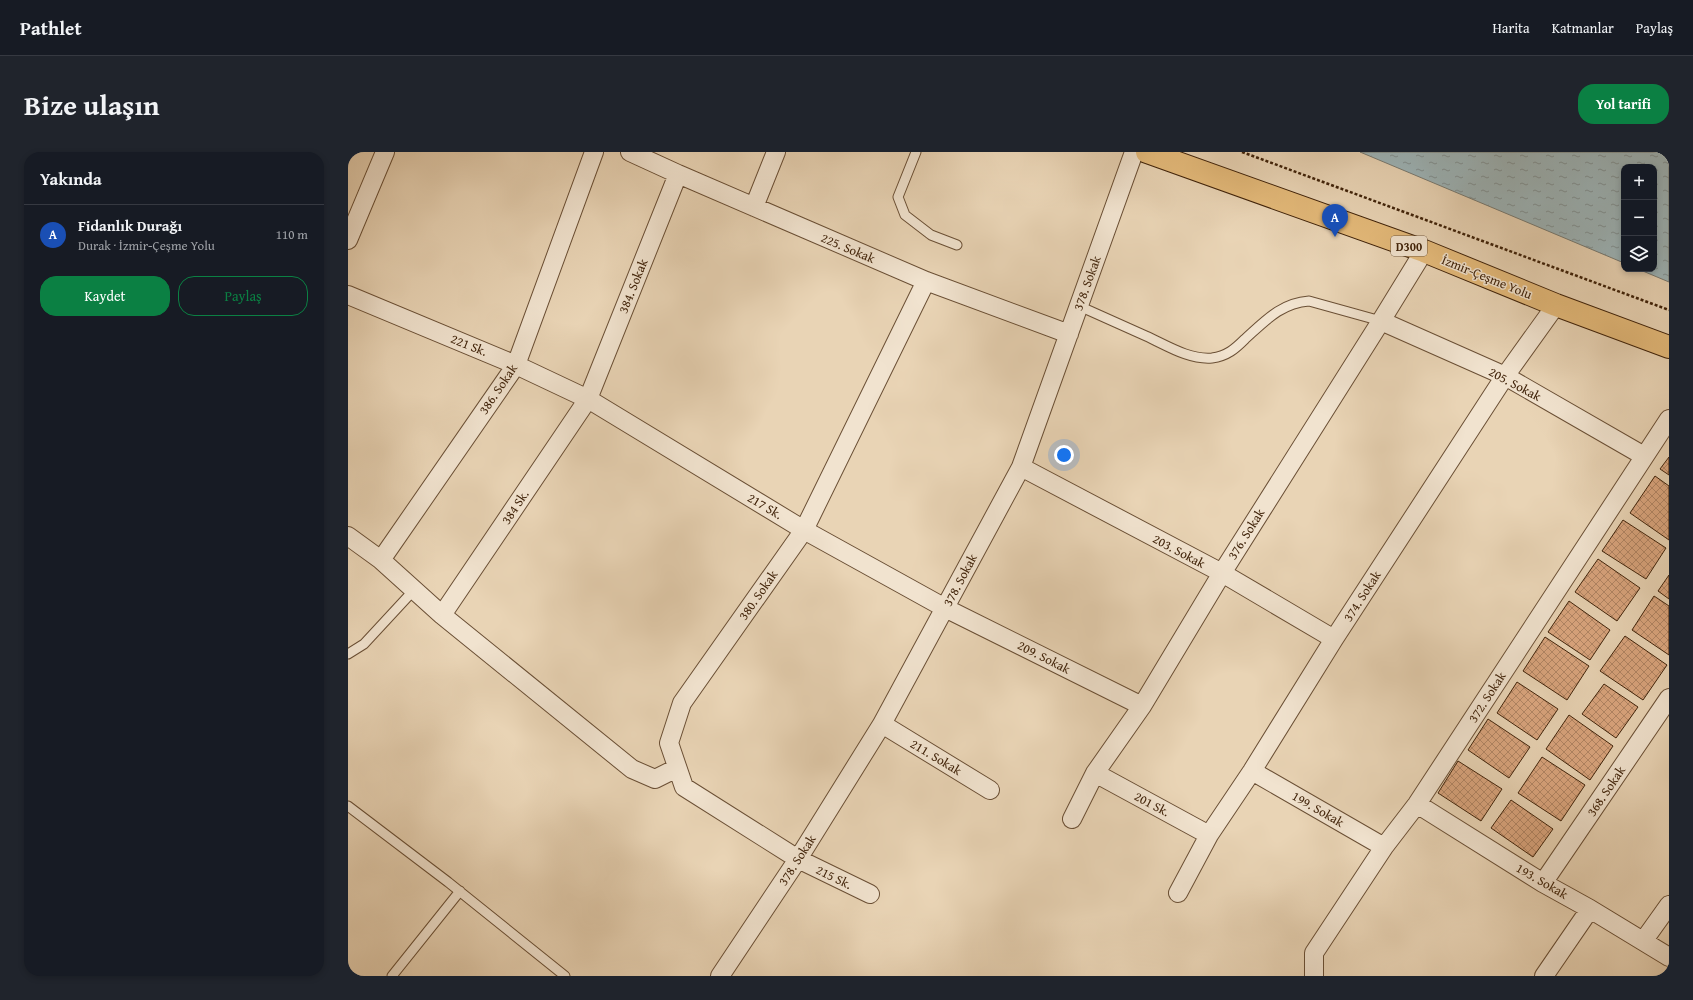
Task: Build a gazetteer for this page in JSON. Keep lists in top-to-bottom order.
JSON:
{
  "streets": {
    "highway": ["D300", "İzmir-Çeşme Yolu"],
    "street": [
      "225. Sokak",
      "378. Sokak",
      "384. Sokak",
      "221 Sk.",
      "205. Sokak",
      "386. Sokak",
      "217 Sk.",
      "384 Sk.",
      "376. Sokak",
      "203. Sokak",
      "380. Sokak",
      "374. Sokak",
      "209. Sokak",
      "372. Sokak",
      "211. Sokak",
      "368. Sokak",
      "201 Sk.",
      "199. Sokak",
      "215 Sk.",
      "193. Sokak"
    ]
  },
  "crossings": [
    ["225. Sokak", "378. Sokak"],
    ["225. Sokak", "384. Sokak"],
    ["225. Sokak", "380. Sokak"],
    ["İzmir-Çeşme Yolu", "376. Sokak"],
    ["İzmir-Çeşme Yolu", "374. Sokak"],
    ["378. Sokak", "217 Sk."],
    ["378. Sokak", "203. Sokak"],
    ["378. Sokak", "380. Sokak"],
    ["378. Sokak", "209. Sokak"],
    ["378. Sokak", "211. Sokak"],
    ["378. Sokak", "215 Sk."],
    ["384. Sokak", "221 Sk."],
    ["384. Sokak", "217 Sk."],
    ["384. Sokak", "384 Sk."],
    ["221 Sk.", "386. Sokak"],
    ["221 Sk.", "217 Sk."],
    ["221 Sk.", "384 Sk."],
    ["205. Sokak", "376. Sokak"],
    ["205. Sokak", "374. Sokak"],
    ["205. Sokak", "372. Sokak"],
    ["217 Sk.", "384 Sk."],
    ["217 Sk.", "380. Sokak"],
    ["217 Sk.", "209. Sokak"],
    ["376. Sokak", "203. Sokak"],
    ["376. Sokak", "209. Sokak"],
    ["376. Sokak", "201 Sk."],
    ["203. Sokak", "374. Sokak"],
    ["380. Sokak", "215 Sk."],
    ["374. Sokak", "201 Sk."],
    ["374. Sokak", "199. Sokak"],
    ["372. Sokak", "199. Sokak"],
    ["372. Sokak", "193. Sokak"],
    ["368. Sokak", "193. Sokak"]
  ],
  "page": {
    "header": "Pathlet",
    "nav": ["Harita", "Katmanlar", "Paylaş"],
    "title": "Bize ulaşın",
    "buttons": [
      "Yol tarifi",
      ["Kaydet", "Paylaş"]
    ],
    "heading": "Yakında",
    "map_buttons": ["+", "−"],
    "list": [
      {
        "mark": "A",
        "name": "Fidanlık Durağı",
        "note": "Durak · İzmir-Çeşme Yolu",
        "value": "110 m"
      }
    ],
    "pins": "A"
  }
}
